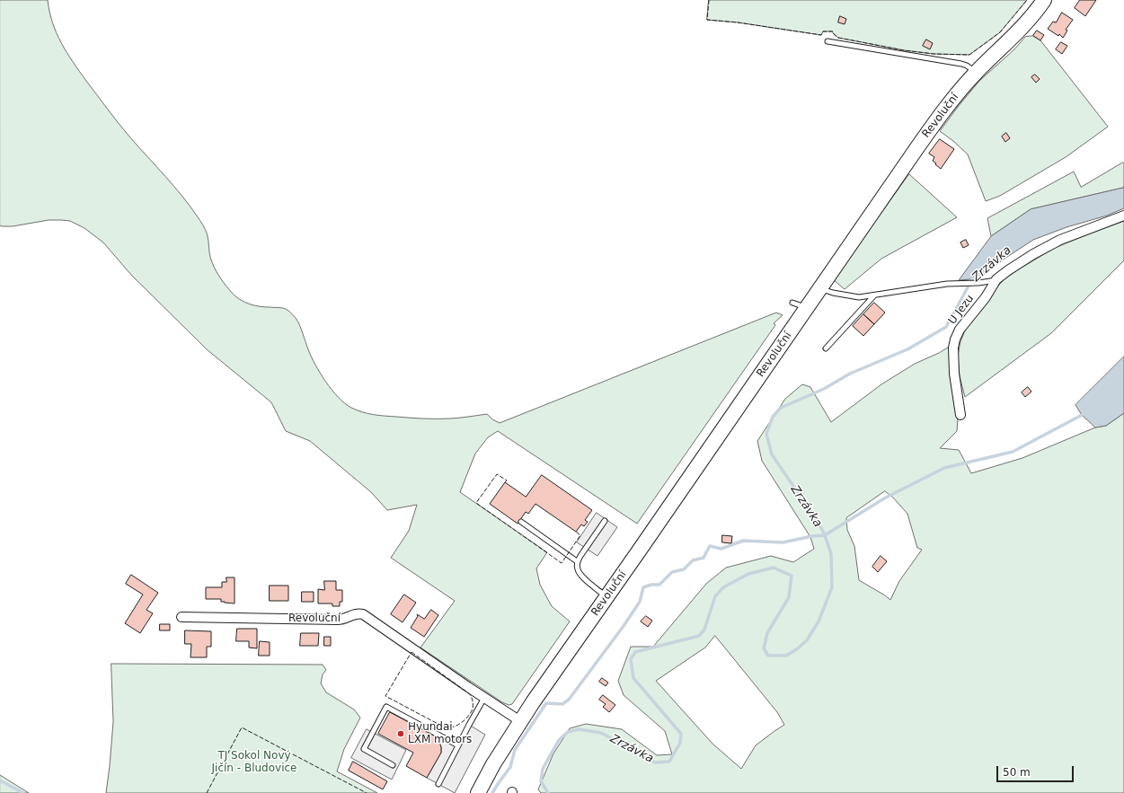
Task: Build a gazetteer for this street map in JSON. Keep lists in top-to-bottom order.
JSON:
{
  "streets": {
    "main road": ["Revoluční"],
    "street": ["U Jezu"]
  },
  "water": ["Zrzávka"],
  "parks": ["TJ Sokol Nový Jičín - Bludovice"],
  "places": ["Hyundai LXM motors"],
  "scale_bar": "50 m"
}
